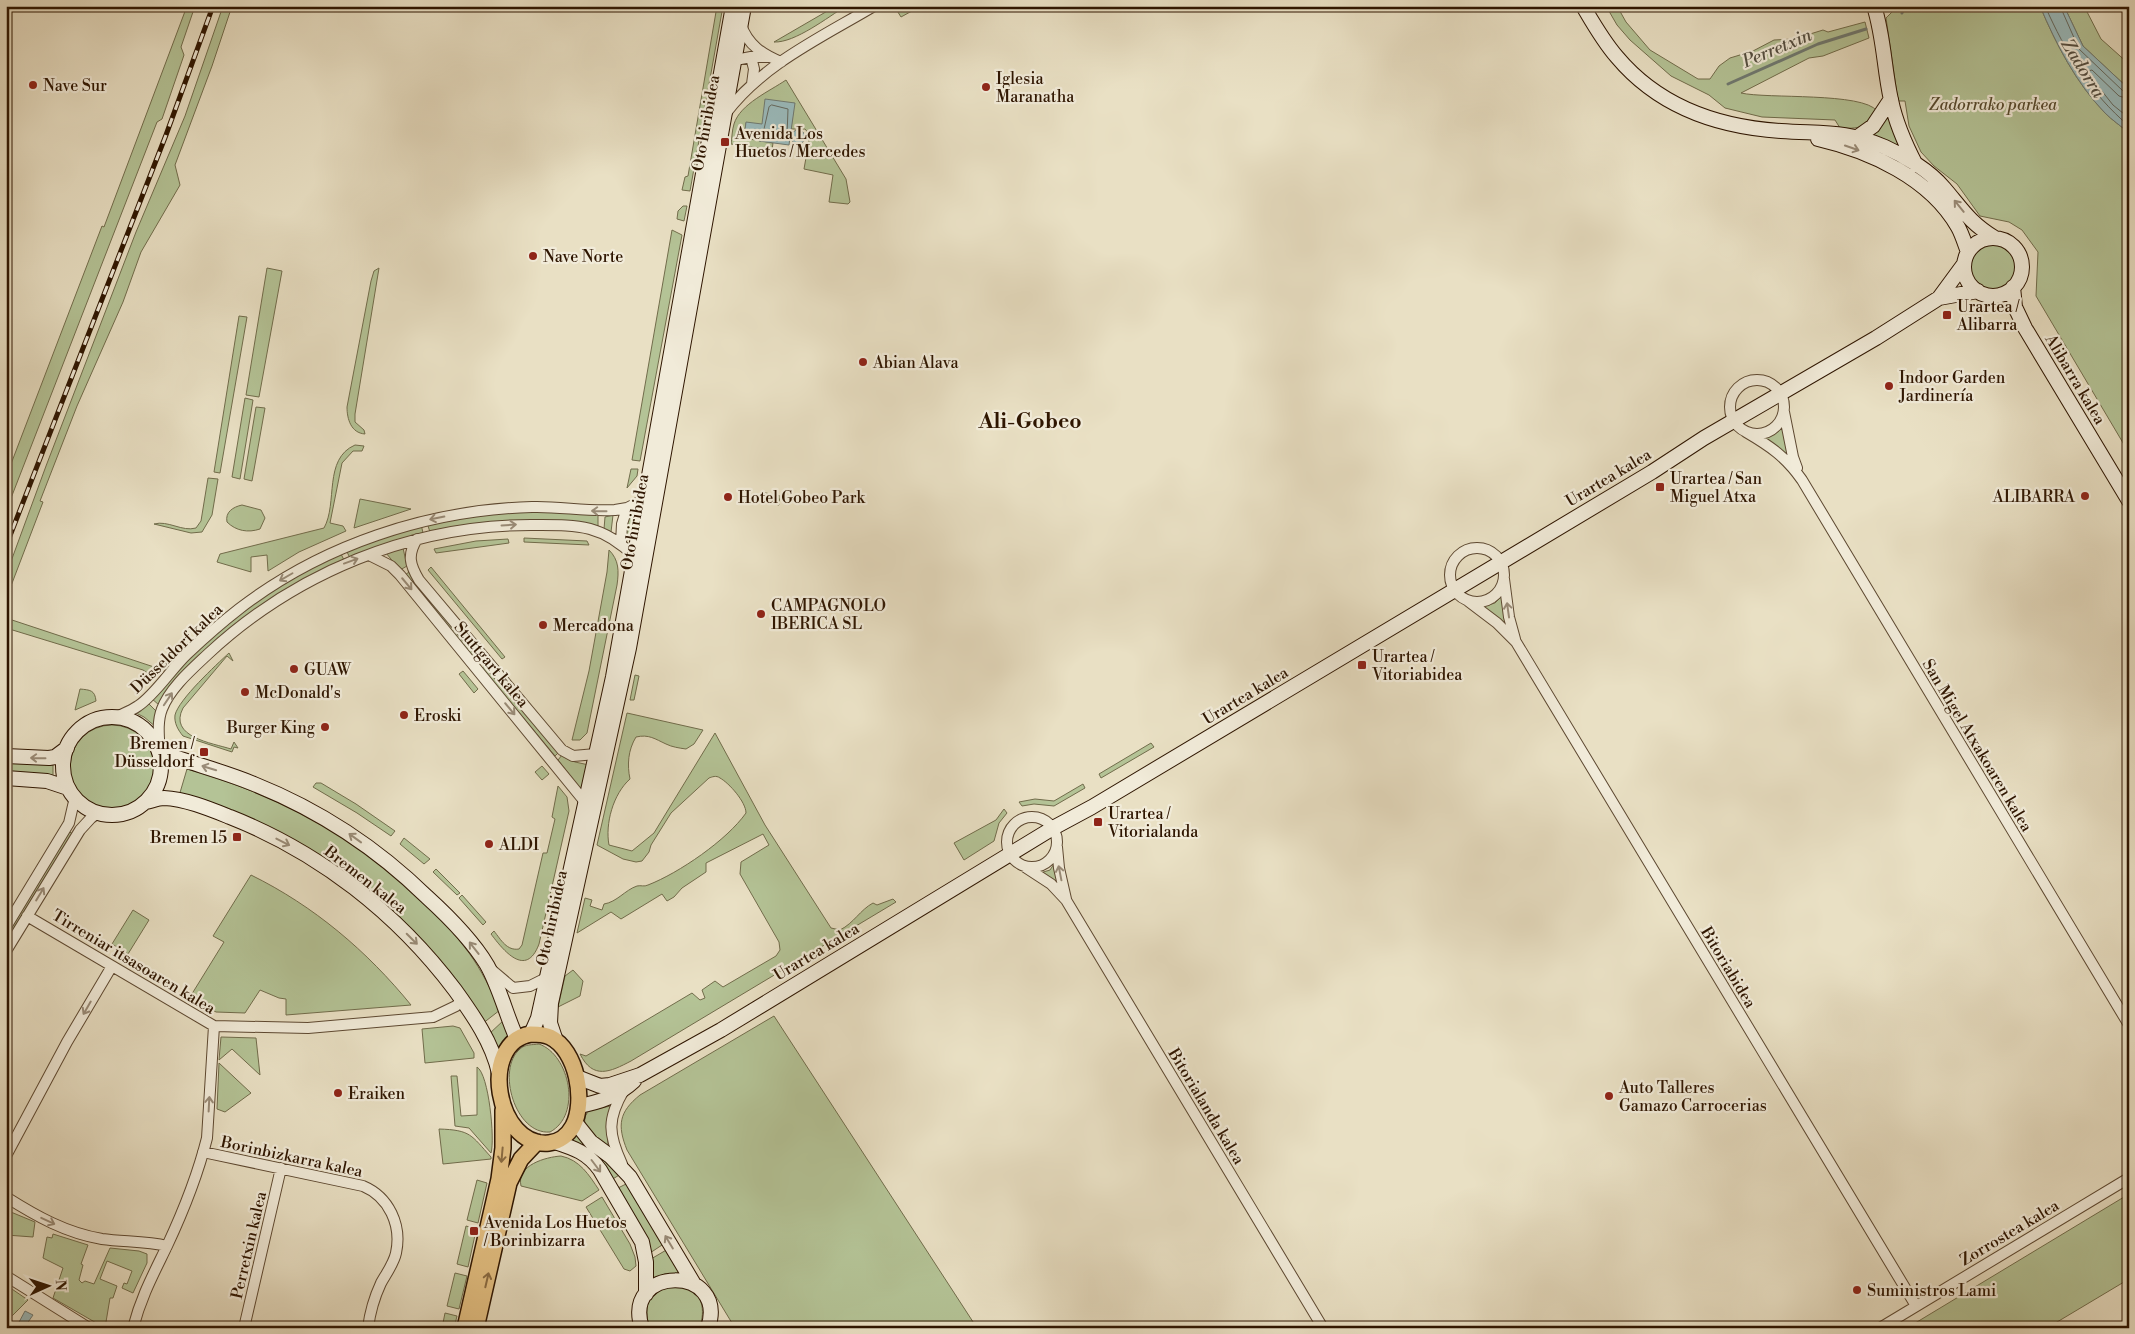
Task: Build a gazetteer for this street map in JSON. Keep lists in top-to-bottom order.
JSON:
{
  "streets": {
    "street": [
      "Oto hiribidea",
      "Alibarra kalea",
      "Urartea kalea",
      "Düsseldorf kalea",
      "Stuttgart kalea",
      "San Migel Atxakoaren kalea",
      "Bremen kalea",
      "Tirreniar itsasoaren kalea",
      "Bitoriabidea",
      "Bitorialanda kalea",
      "Borinbizkarra kalea",
      "Zorrostea kalea",
      "Perretxin kalea"
    ]
  },
  "crossings": [
    ["Oto hiribidea", "Urartea kalea"],
    ["Oto hiribidea", "Düsseldorf kalea"],
    ["Oto hiribidea", "Stuttgart kalea"],
    ["Oto hiribidea", "Bremen kalea"],
    ["Alibarra kalea", "Urartea kalea"],
    ["Urartea kalea", "Bremen kalea"],
    ["Düsseldorf kalea", "Stuttgart kalea"],
    ["Düsseldorf kalea", "Bremen kalea"],
    ["Bremen kalea", "Tirreniar itsasoaren kalea"],
    ["Bitoriabidea", "Zorrostea kalea"],
    ["Borinbizkarra kalea", "Perretxin kalea"]
  ],
  "districts": ["Ali-Gobeo"],
  "water": ["Perretxin", "Zadorra"],
  "parks": ["Zadorrako parkea"],
  "places": {
    "other": [
      "Nave Sur",
      "Iglesia Maranatha",
      "Nave Norte",
      "Abian Alava",
      "Indoor Garden Jardinería",
      "ALIBARRA",
      "Hotel Gobeo Park",
      "CAMPAGNOLO IBERICA SL",
      "Mercadona",
      "GUAW",
      "McDonald's",
      "Eroski",
      "Burger King",
      "ALDI",
      "Eraiken",
      "Auto Talleres Gamazo Carrocerias",
      "Suministros Lami"
    ],
    "transit": [
      "Avenida Los Huetos / Mercedes",
      "Urartea / Alibarra",
      "Urartea / San Miguel Atxa",
      "Urartea / Vitoriabidea",
      "Bremen / Düsseldorf",
      "Urartea / Vitorialanda",
      "Bremen 15",
      "Avenida Los Huetos / Borinbizarra"
    ]
  },
  "north": "right"
}
